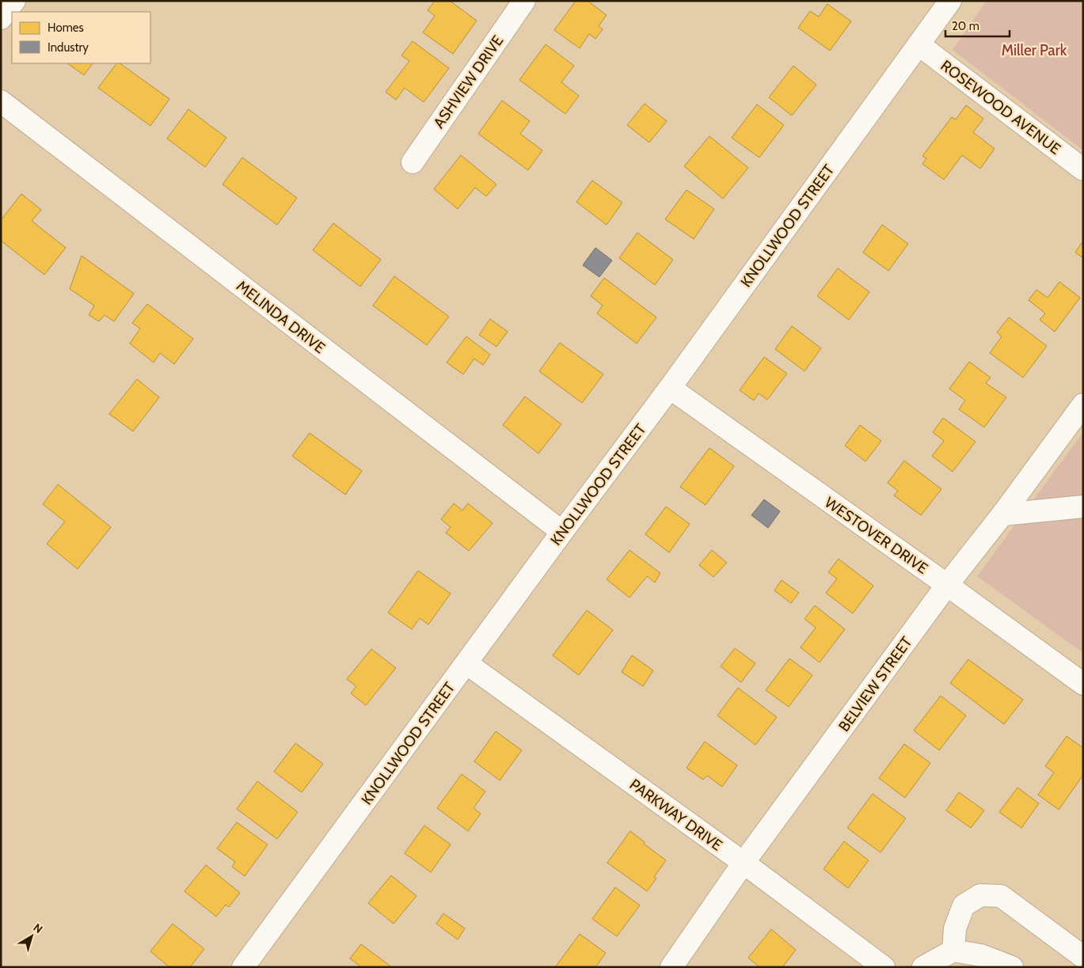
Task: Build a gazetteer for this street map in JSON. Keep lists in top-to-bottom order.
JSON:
{
  "streets": {
    "street": [
      "ASHVIEW DRIVE",
      "ROSEWOOD AVENUE",
      "KNOLLWOOD STREET",
      "MELINDA DRIVE",
      "WESTOVER DRIVE",
      "BELVIEW STREET",
      "PARKWAY DRIVE"
    ]
  },
  "crossings": [
    ["ROSEWOOD AVENUE", "KNOLLWOOD STREET"],
    ["KNOLLWOOD STREET", "MELINDA DRIVE"],
    ["KNOLLWOOD STREET", "WESTOVER DRIVE"],
    ["KNOLLWOOD STREET", "PARKWAY DRIVE"],
    ["WESTOVER DRIVE", "BELVIEW STREET"],
    ["BELVIEW STREET", "PARKWAY DRIVE"]
  ],
  "parks": ["Miller Park"],
  "legend": ["Homes", "Industry"],
  "scale_bar": "20 m",
  "north": "top right"
}
